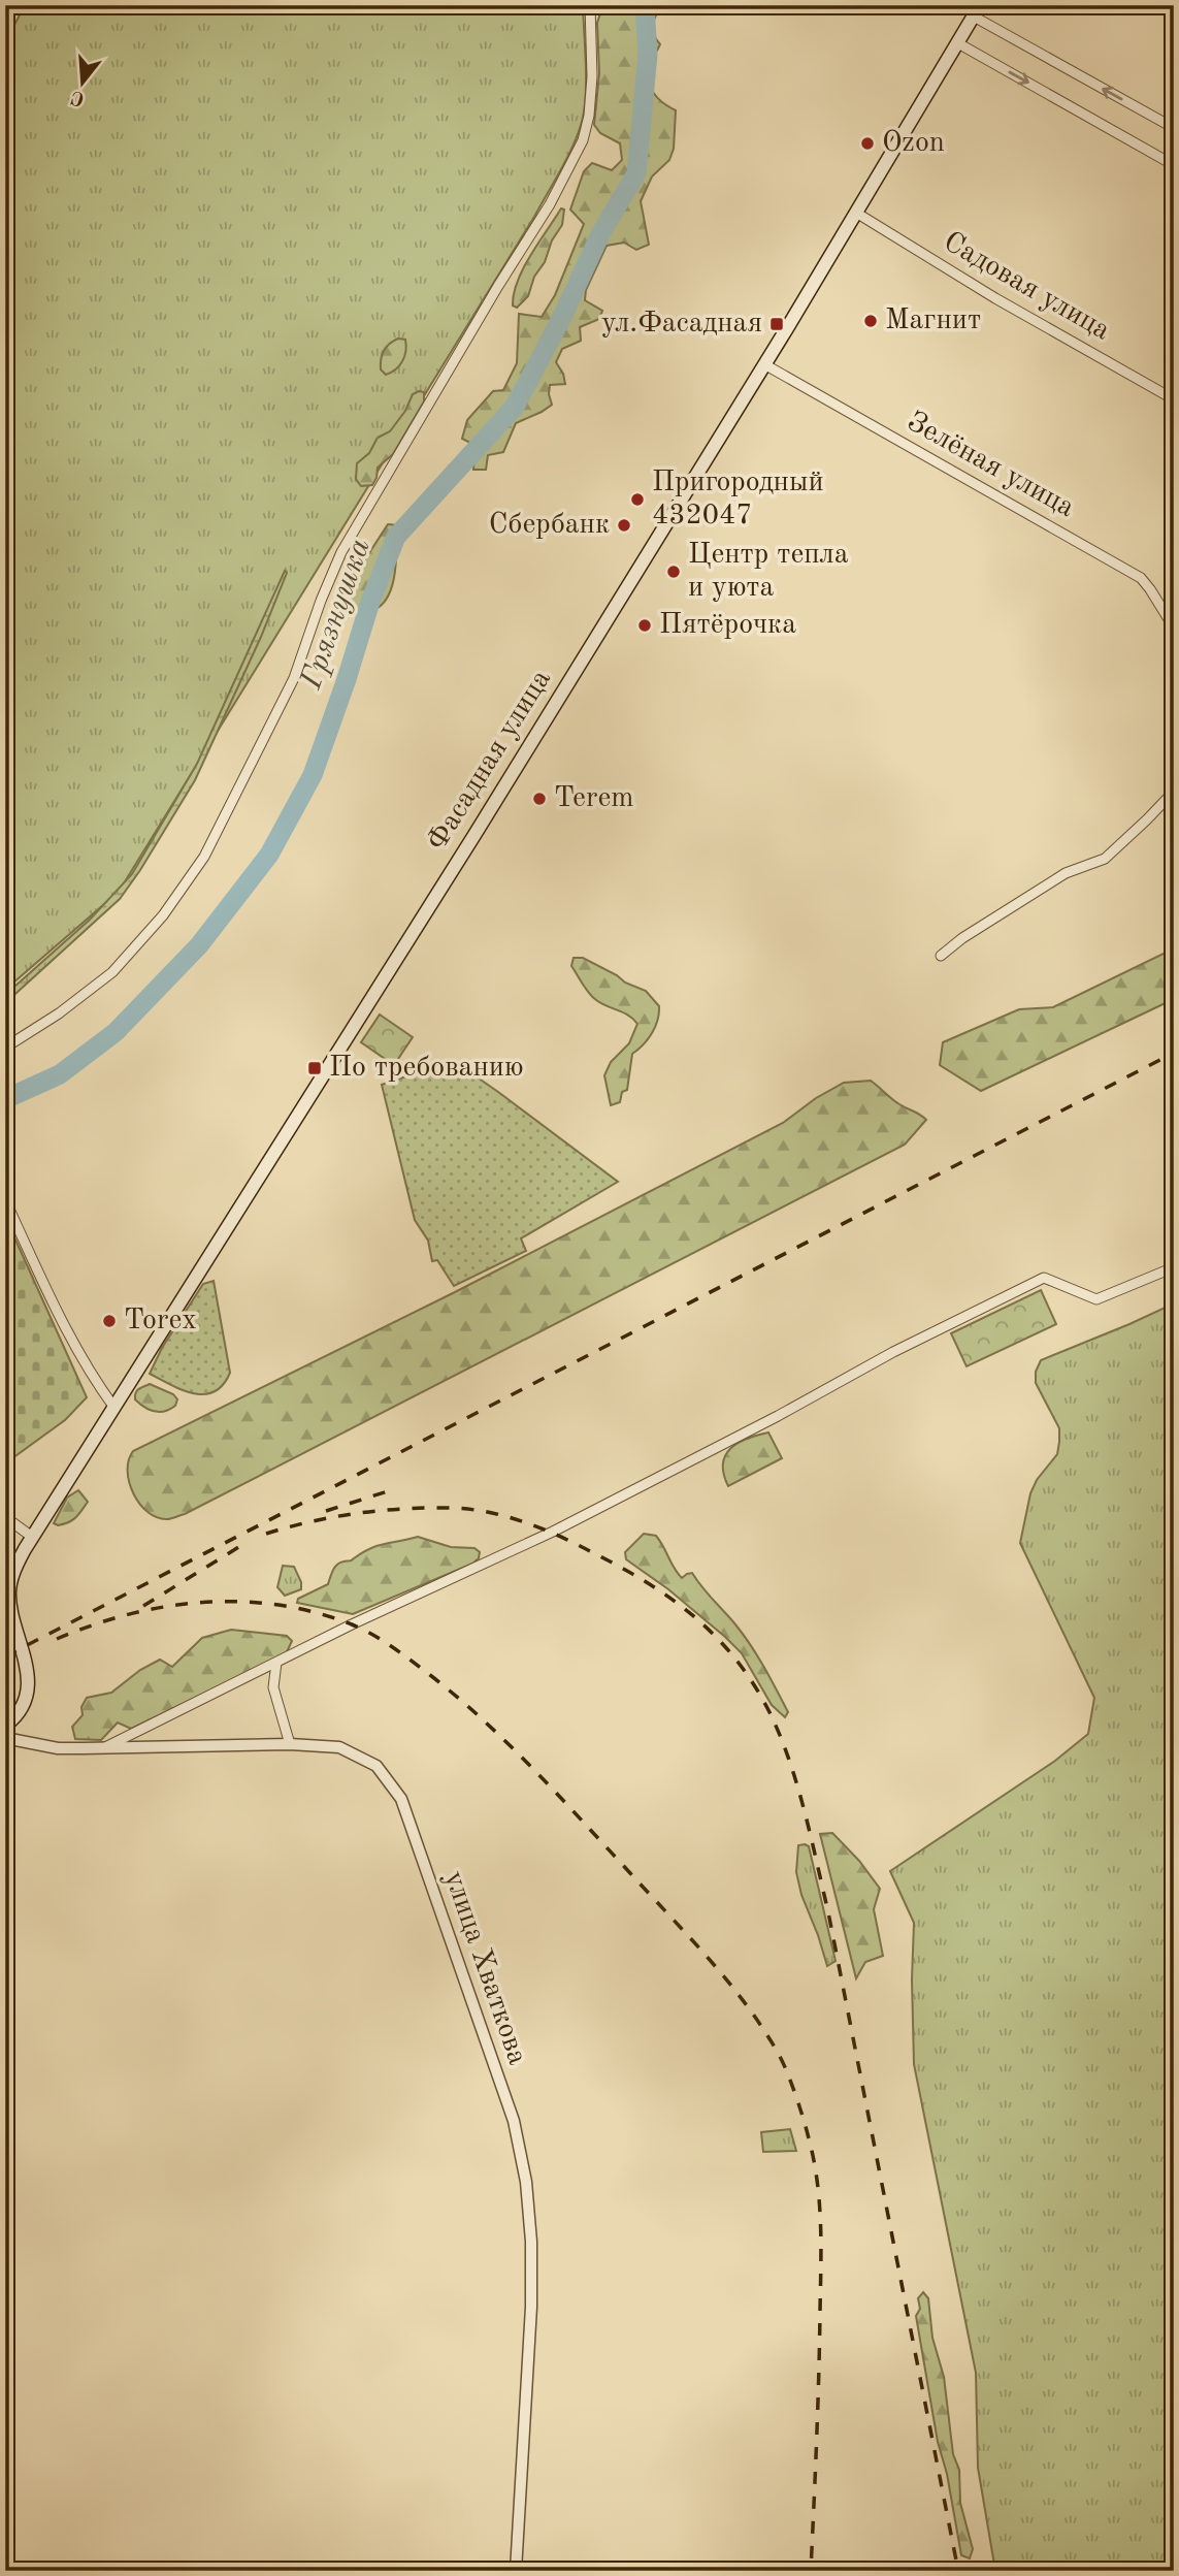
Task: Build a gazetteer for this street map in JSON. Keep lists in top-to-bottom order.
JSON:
{
  "streets": {
    "main road": ["Фасадная улица"],
    "street": ["Садовая улица", "Зелёная улица", "улица Хваткова"]
  },
  "crossings": [
    ["Садовая улица", "Фасадная улица"],
    ["Зелёная улица", "Фасадная улица"]
  ],
  "water": ["Грязнушка"],
  "places": {
    "other": [
      "Ozon",
      "Магнит",
      "Пригородный 432047",
      "Сбербанк",
      "Центр тепла и уюта",
      "Пятёрочка",
      "Terem",
      "Torex"
    ],
    "transit": ["ул.Фасадная", "По требованию"]
  },
  "north": "bottom"
}
